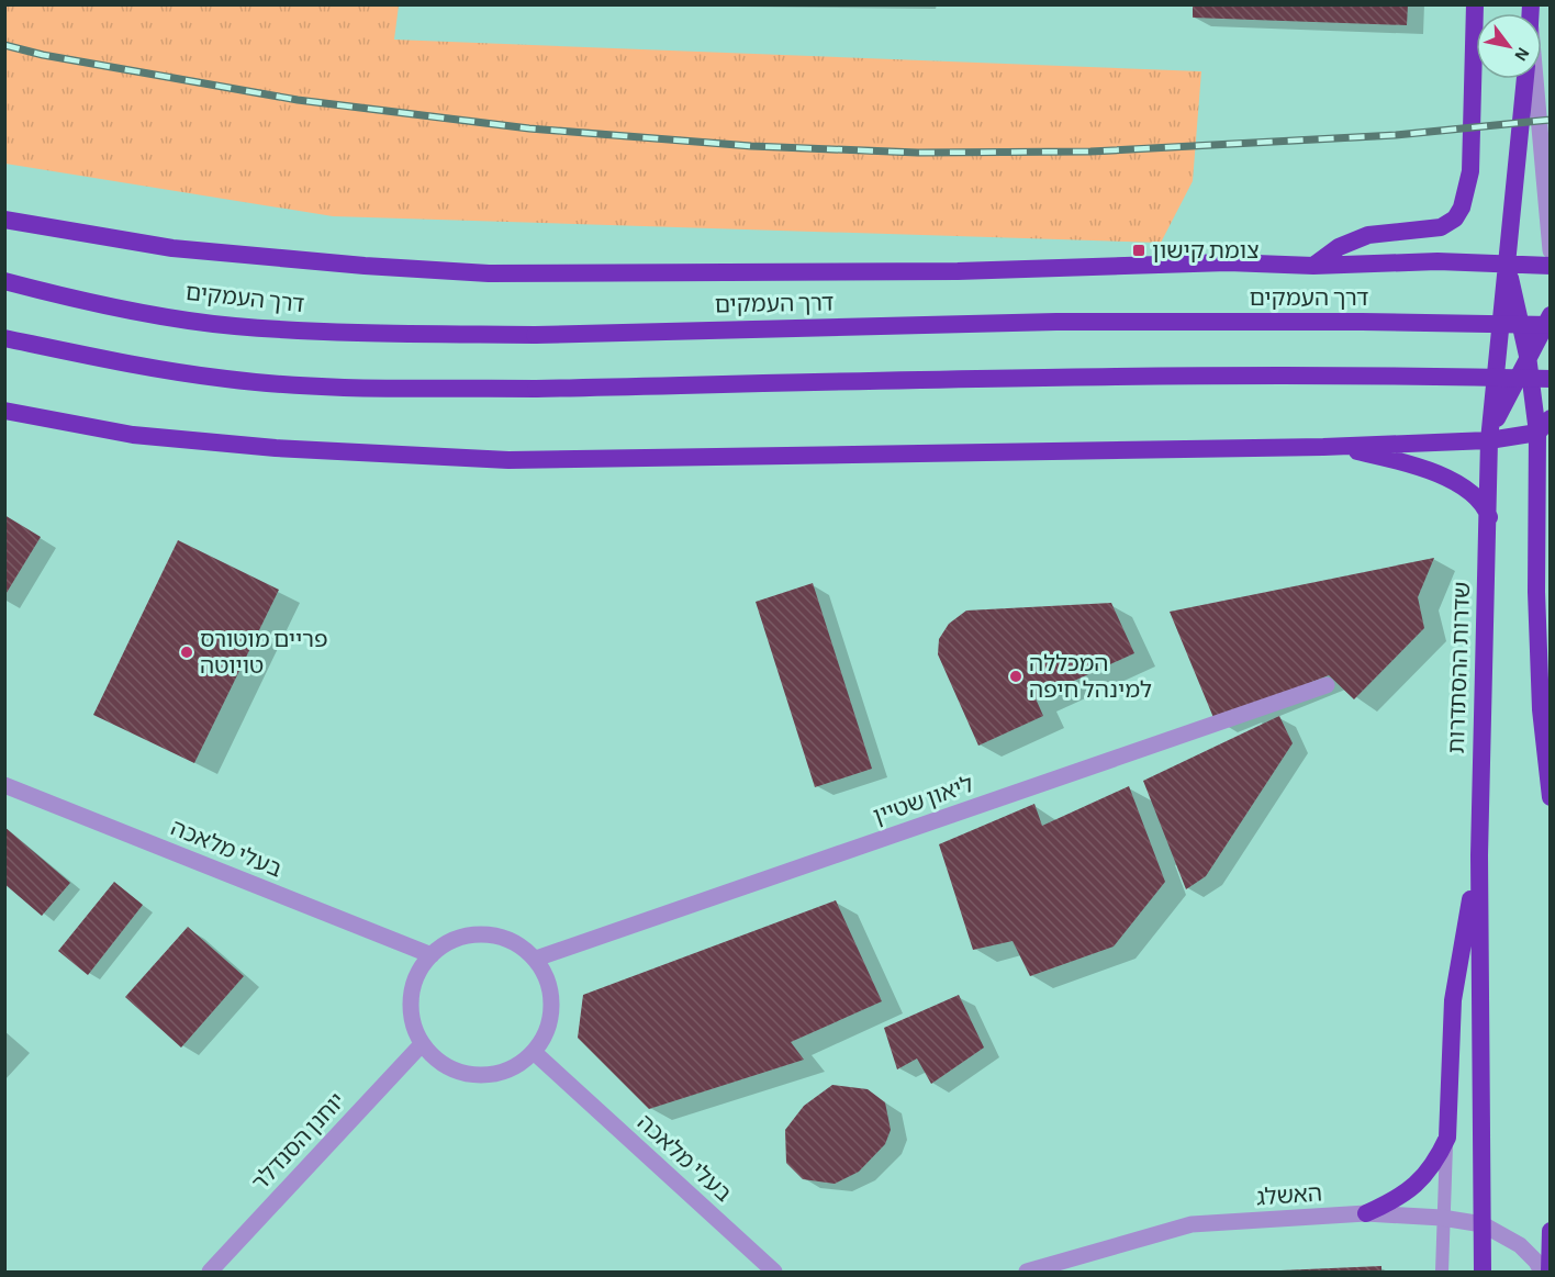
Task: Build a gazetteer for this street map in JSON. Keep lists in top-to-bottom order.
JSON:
{
  "streets": {
    "highway": ["דרך העמקים", "שדרות ההסתדרות"],
    "street": [
      "ליאון שטיין",
      "בעלי מלאכה",
      "יוחנן הסנדלר",
      "האשלג"
    ]
  },
  "crossings": [
    ["שדרות ההסתדרות", "האשלג"],
    ["ליאון שטיין", "בעלי מלאכה"],
    ["ליאון שטיין", "יוחנן הסנדלר"],
    ["בעלי מלאכה", "יוחנן הסנדלר"]
  ],
  "places": {
    "transit": ["צומת קישון"],
    "other": ["פריים מוטורס טויוטה", "המכללה למינהל חיפה"]
  },
  "north": "bottom right"
}
